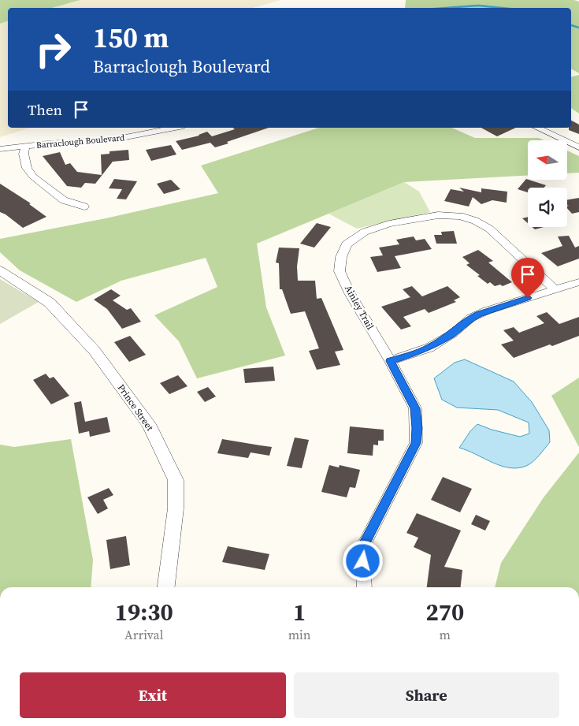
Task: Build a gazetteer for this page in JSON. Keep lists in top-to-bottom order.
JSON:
{
  "streets": {
    "street": ["Barraclough Boulevard", "Ainley Trail", "Prince Street"]
  },
  "north": "left",
  "page": {
    "turn": ["150 m", "Barraclough Boulevard"],
    "then": "Then",
    "eta": [
      "19:30",
      "Arrival",
      "1",
      "min",
      "270",
      "m"
    ],
    "buttons": ["Exit", "Share"]
  }
}
